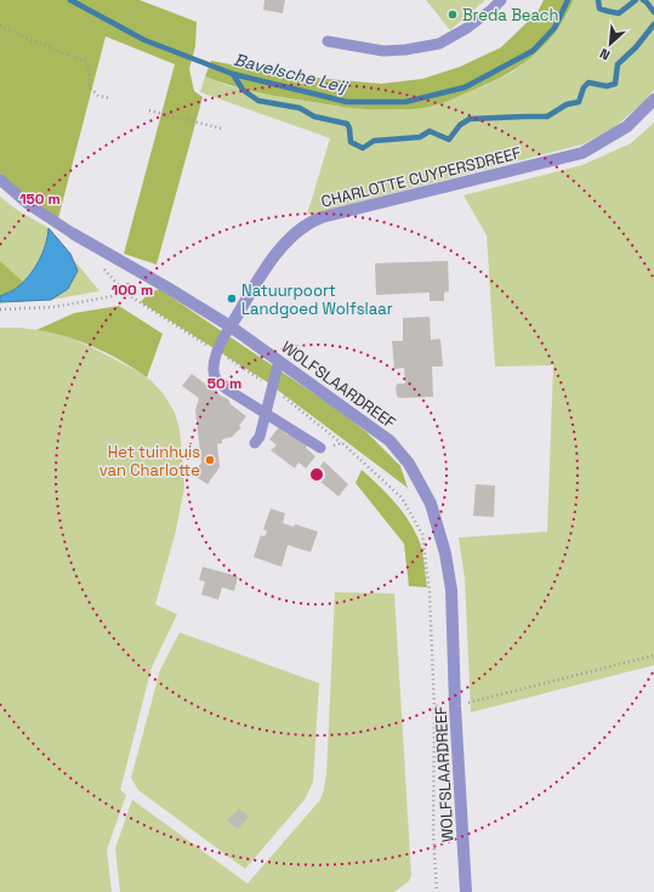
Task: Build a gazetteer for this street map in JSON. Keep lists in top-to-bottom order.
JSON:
{
  "streets": {
    "street": ["CHARLOTTE CUYPERSDREEF", "WOLFSLAARDREEF"]
  },
  "crossings": [
    ["CHARLOTTE CUYPERSDREEF", "WOLFSLAARDREEF"]
  ],
  "water": ["Bavelsche Leij"],
  "places": ["Breda Beach", "Natuurpoort Landgoed Wolfslaar", "Het tuinhuis van Charlotte"],
  "north": "bottom left",
  "rings": ["150 m", "100 m", "50 m"]
}
